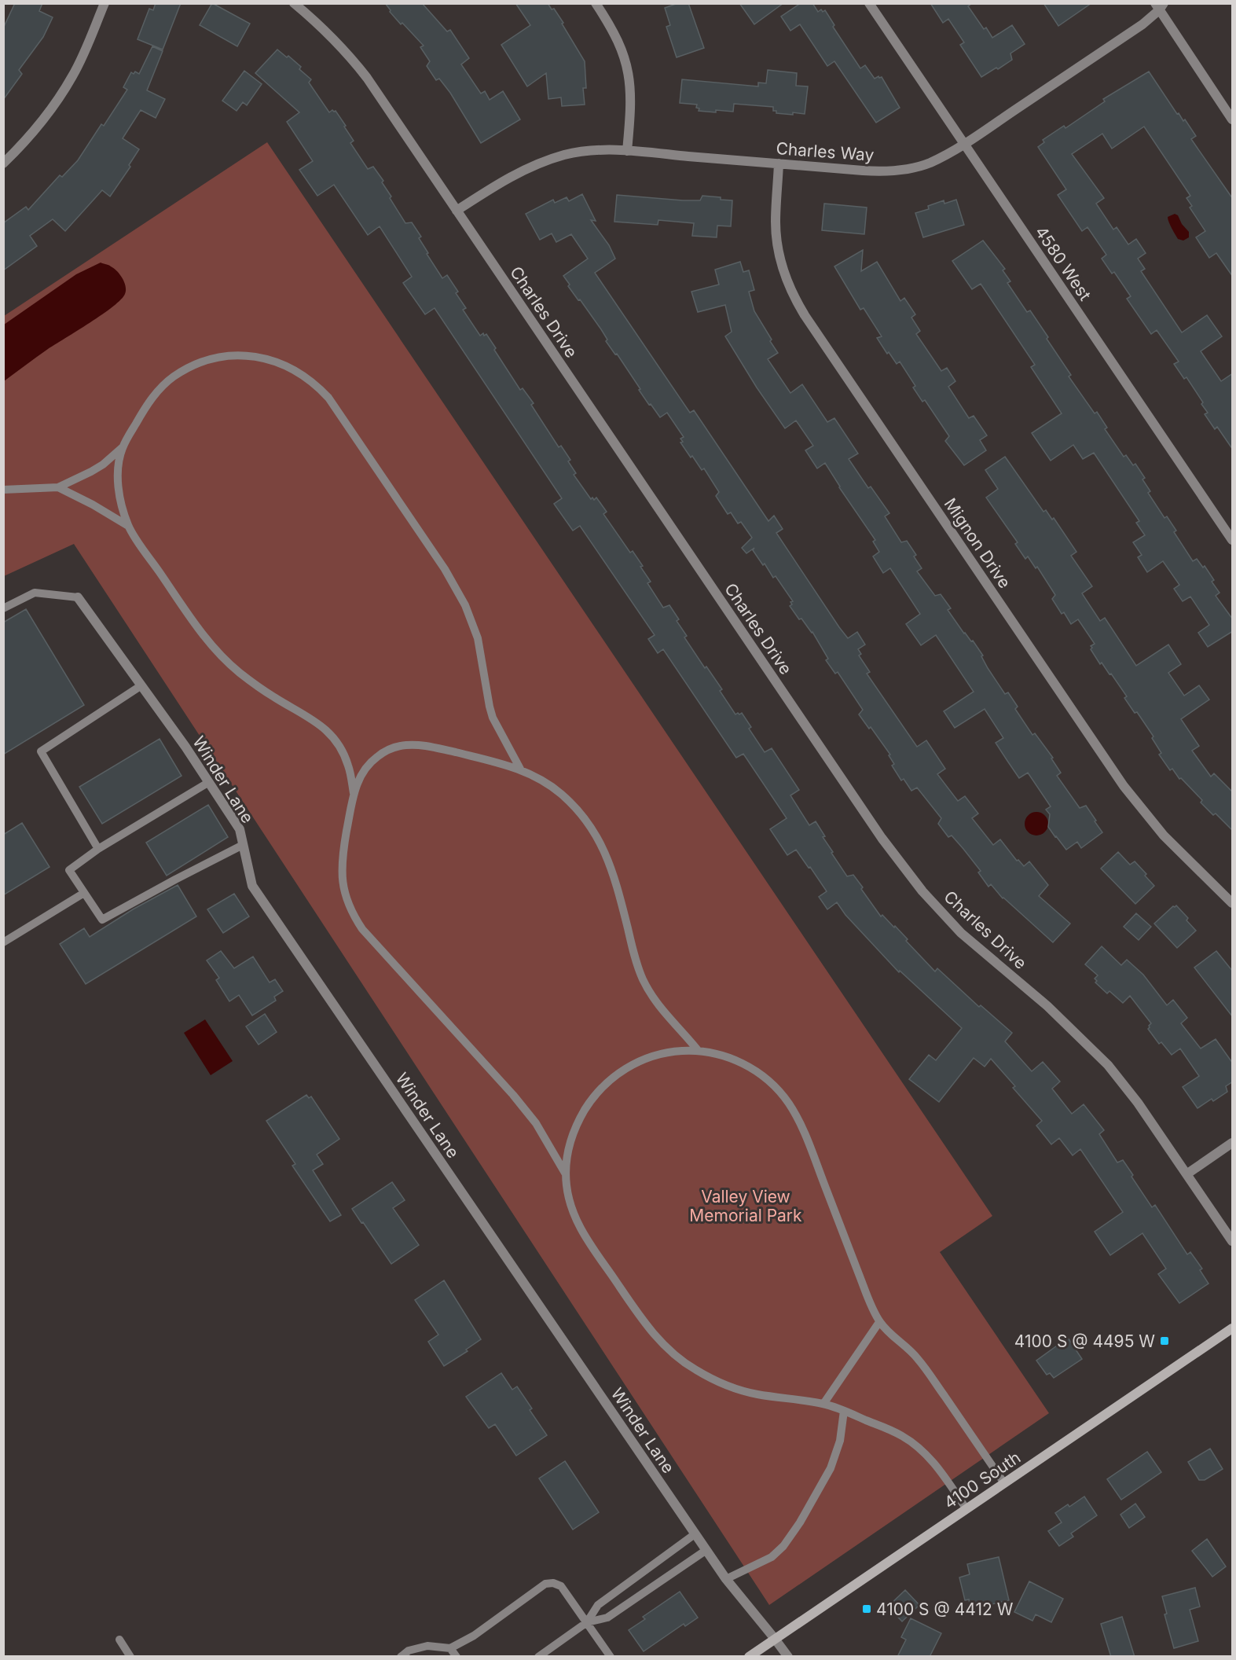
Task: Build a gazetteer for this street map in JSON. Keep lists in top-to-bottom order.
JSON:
{
  "streets": {
    "main road": ["4100 South"],
    "street": [
      "Charles Way",
      "4580 West",
      "Charles Drive",
      "Mignon Drive",
      "Winder Lane"
    ]
  },
  "crossings": [
    ["Charles Way", "4580 West"],
    ["Charles Way", "Charles Drive"],
    ["Charles Way", "Mignon Drive"],
    ["Winder Lane", "4100 South"]
  ],
  "parks": ["Valley View Memorial Park"],
  "places": {
    "transit": ["4100 S @ 4495 W", "4100 S @ 4412 W"]
  }
}
